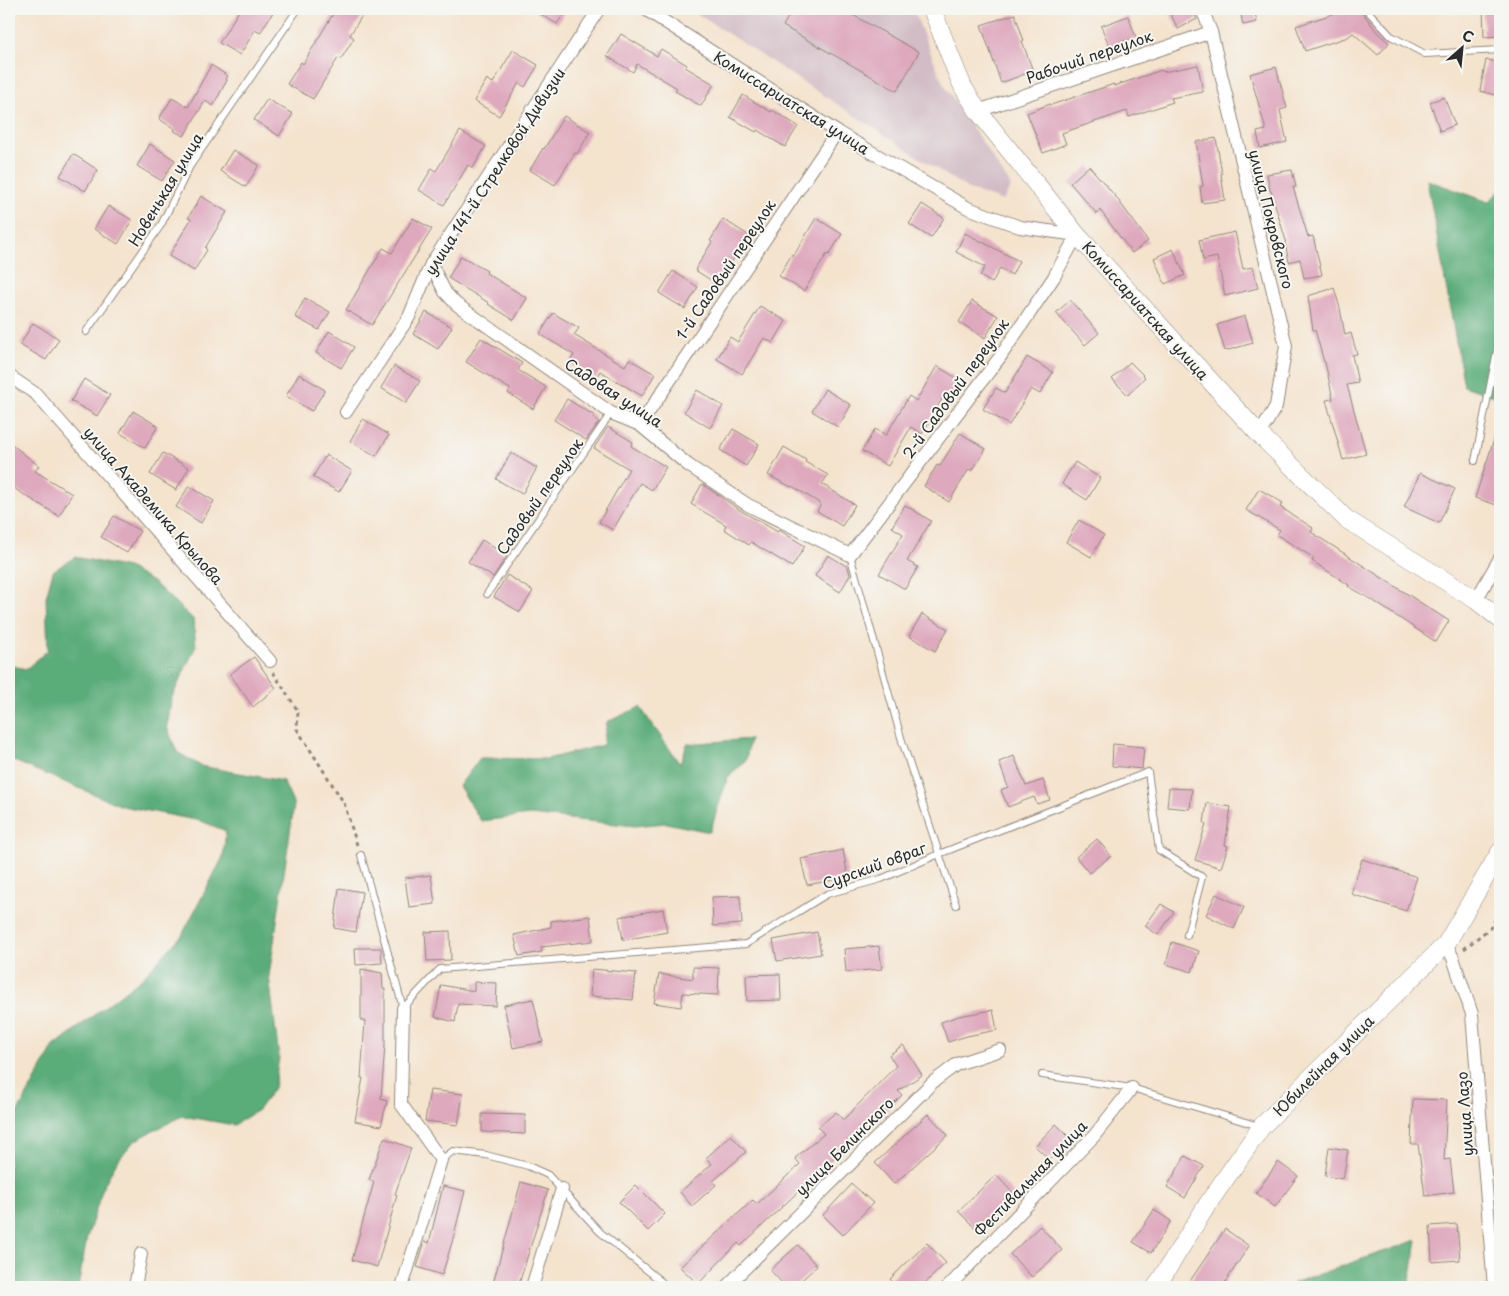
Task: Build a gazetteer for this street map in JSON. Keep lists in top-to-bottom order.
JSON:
{
  "streets": {
    "main road": ["Комиссариатская улица", "Юбилейная улица"],
    "street": [
      "Рабочий переулок",
      "улица 141-й Стрелковой Дивизии",
      "улица Покровского",
      "1-й Садовый переулок",
      "2-й Садовый переулок",
      "Садовая улица",
      "улица Академика Крылова",
      "улица Лазо",
      "улица Белинского",
      "Фестивальная улица"
    ],
    "lane": ["Новенькая улица", "Садовый переулок", "Сурский овраг"]
  },
  "crossings": [
    ["Рабочий переулок", "улица Покровского"],
    ["Комиссариатская улица", "улица Покровского"],
    ["Комиссариатская улица", "1-й Садовый переулок"],
    ["Комиссариатская улица", "2-й Садовый переулок"],
    ["улица 141-й Стрелковой Дивизии", "Садовая улица"],
    ["1-й Садовый переулок", "Садовая улица"],
    ["2-й Садовый переулок", "Садовая улица"],
    ["Садовая улица", "Садовый переулок"],
    ["Юбилейная улица", "улица Лазо"]
  ],
  "north": "top right"
}
